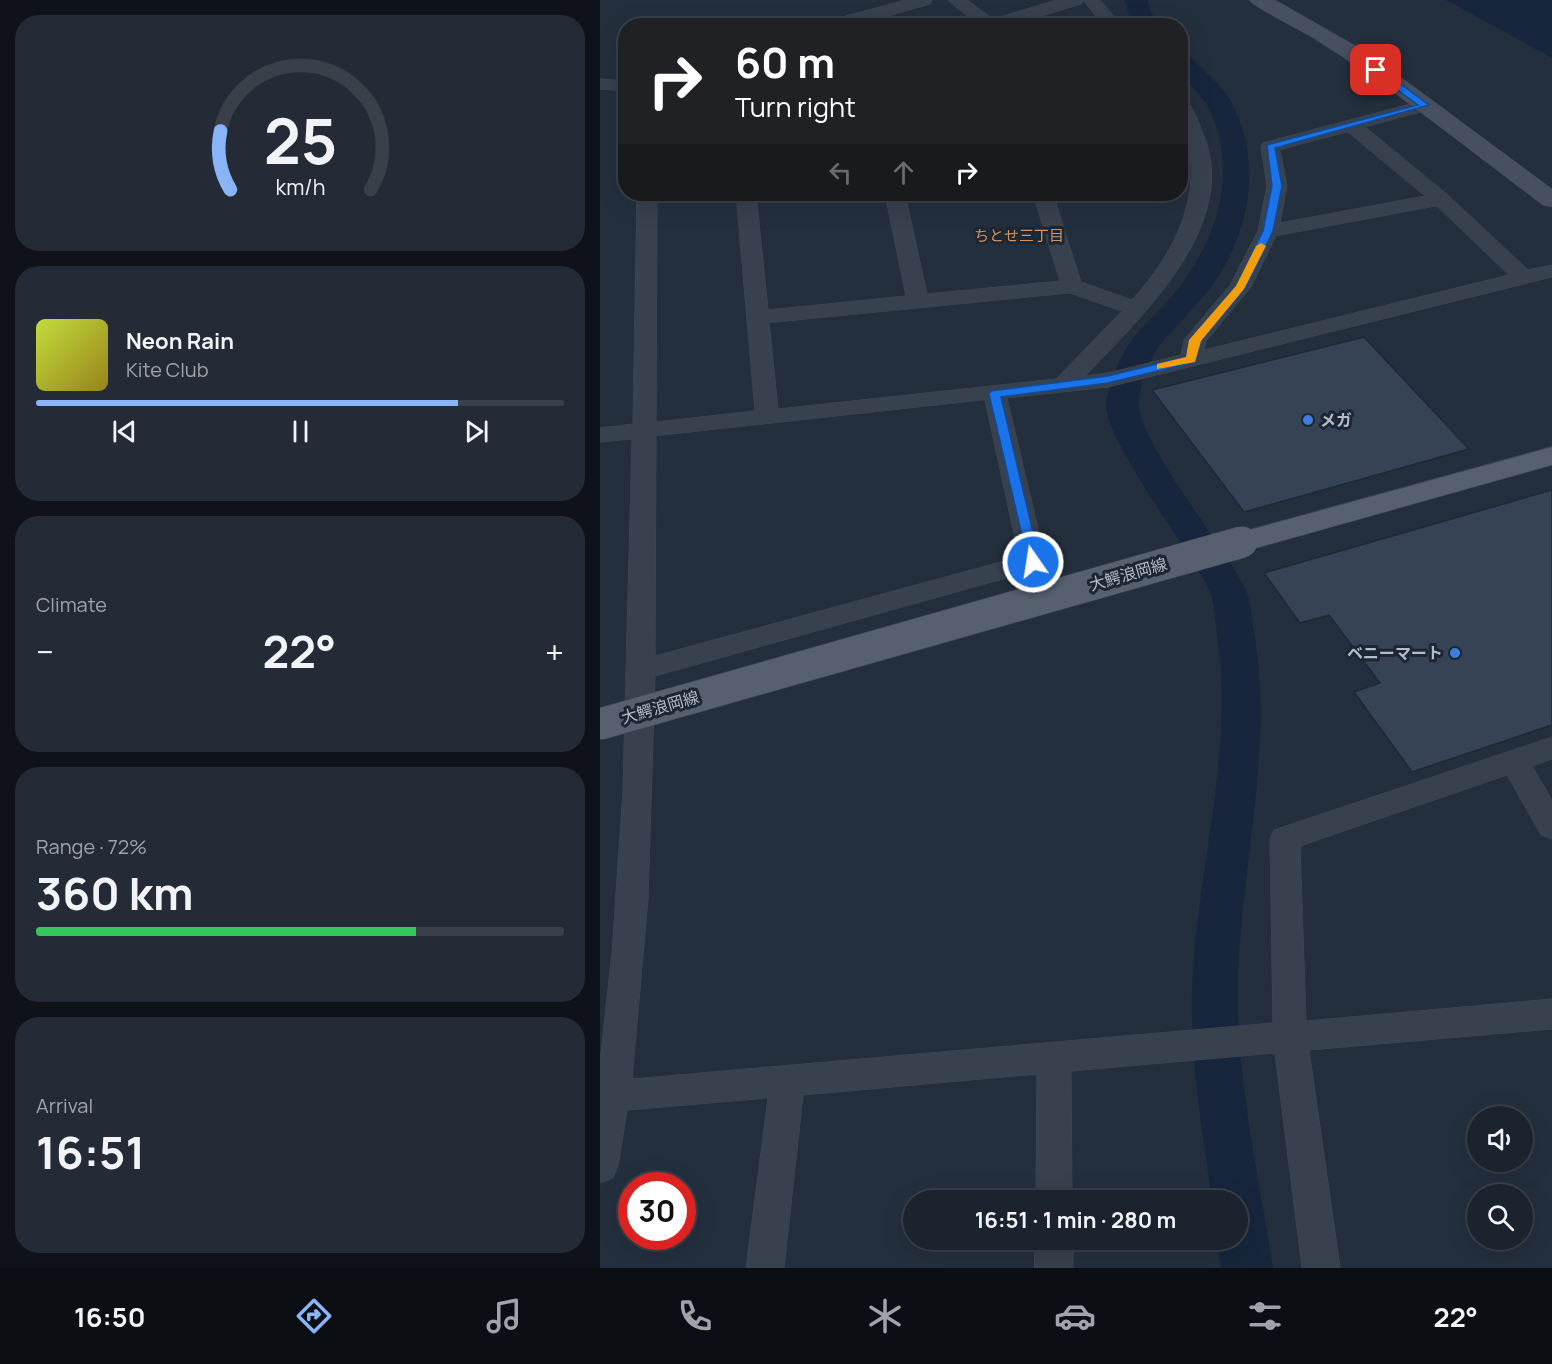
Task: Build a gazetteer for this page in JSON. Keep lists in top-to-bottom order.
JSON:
{
  "streets": {
    "main road": ["大鰐浪岡線"]
  },
  "districts": ["ちとせ三丁目"],
  "places": ["メガ", "ベニーマート"],
  "page": {
    "turn": ["60 m", "Turn right"],
    "song": ["Neon Rain", "Kite Club"],
    "tile": [
      "Climate",
      ["Range · 72%", "360 km"],
      ["Arrival", "16:51"]
    ],
    "heat": ["−", "22°", "+"],
    "limit": "30",
    "trip": "16:51 · 1 min · 280 m",
    "tabs": ["16:50", "22°"],
    "gauge": ["25", "km/h"]
  }
}
